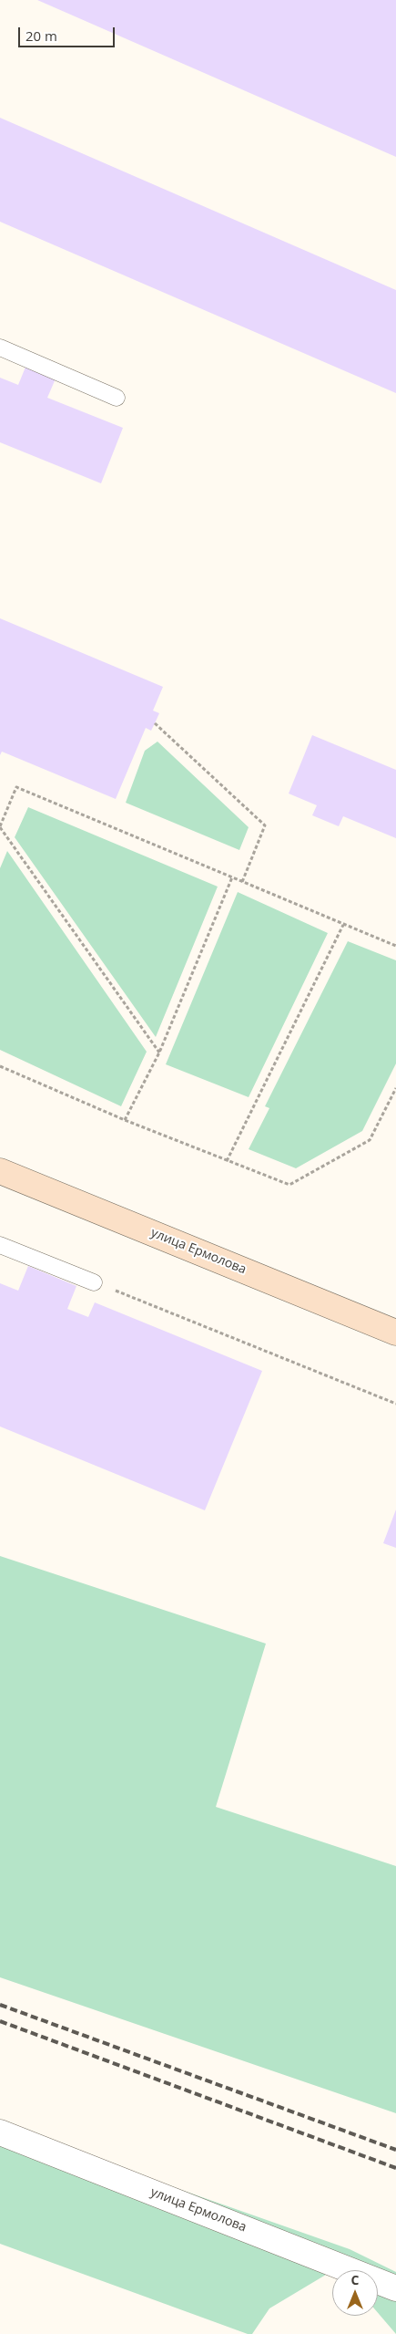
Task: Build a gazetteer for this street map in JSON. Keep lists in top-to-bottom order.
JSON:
{
  "streets": {
    "main road": ["улица Ермолова"]
  },
  "scale_bar": "20 m",
  "north": "top"
}
